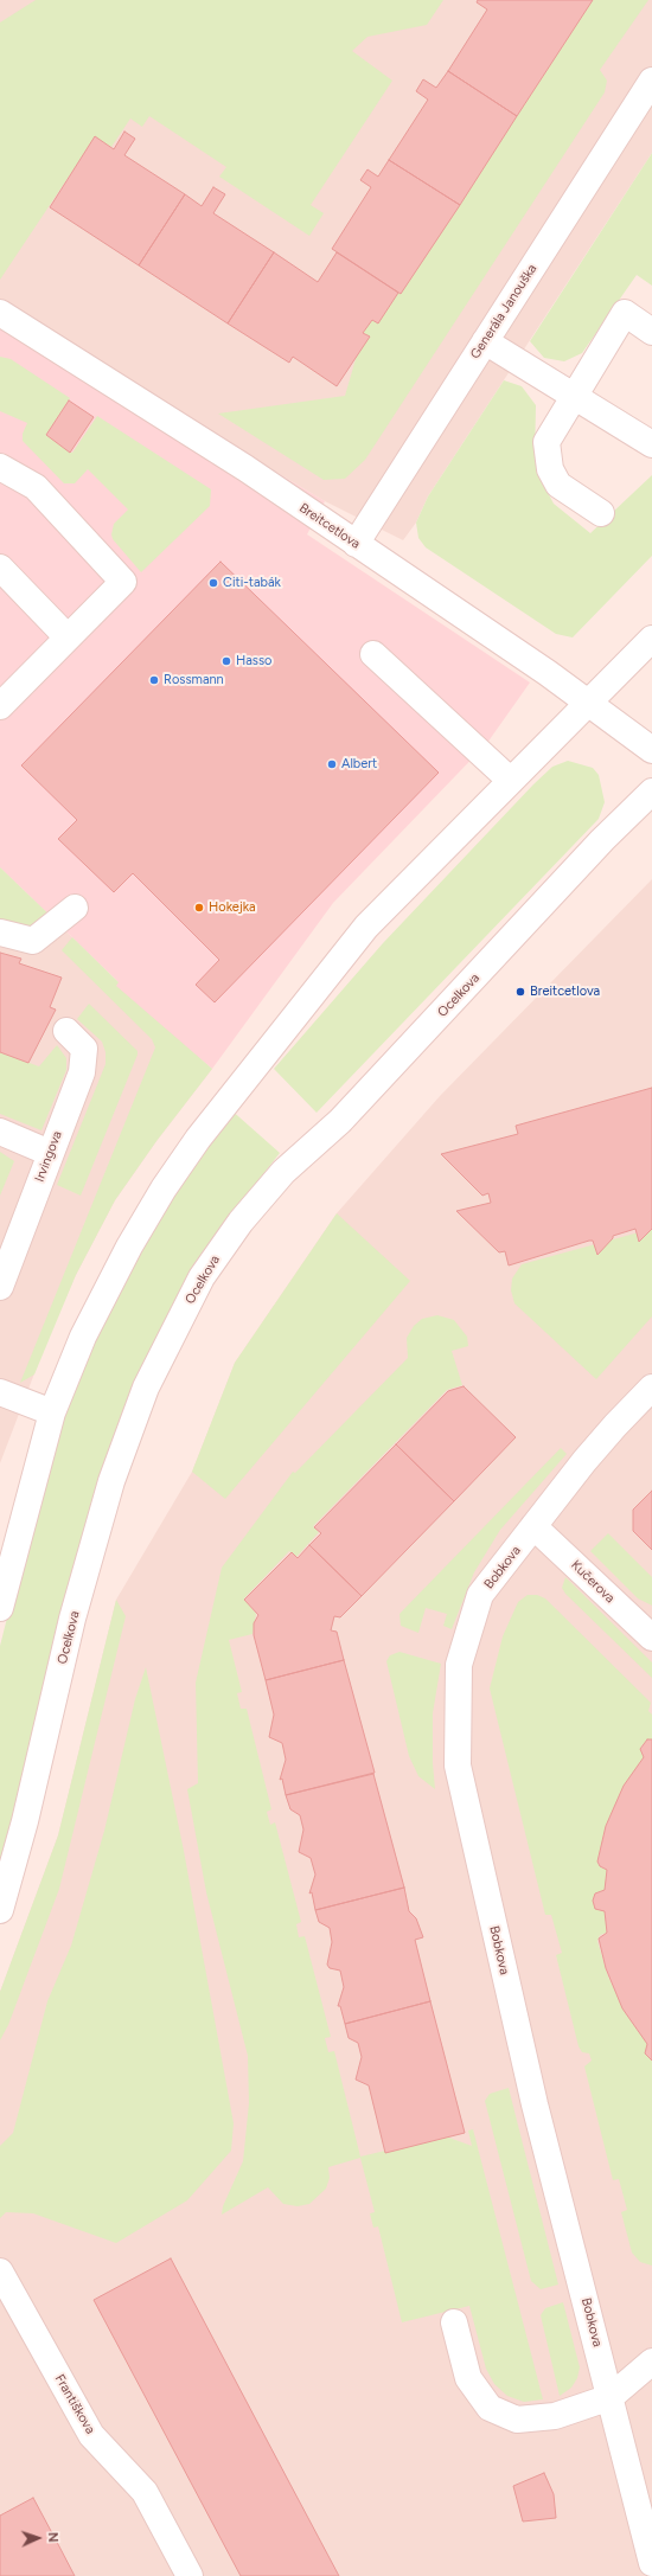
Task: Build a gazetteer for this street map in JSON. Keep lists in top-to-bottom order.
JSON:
{
  "streets": {
    "street": [
      "Generála Janouška",
      "Breitcetlova",
      "Ocelkova",
      "Irvingova",
      "Bobkova",
      "Kučerova",
      "Františkova"
    ]
  },
  "crossings": [
    ["Generála Janouška", "Breitcetlova"],
    ["Bobkova", "Kučerova"]
  ],
  "places": [
    "Citi-tabák",
    "Hasso",
    "Rossmann",
    "Albert",
    "Hokejka",
    "Breitcetlova"
  ],
  "north": "right"
}
